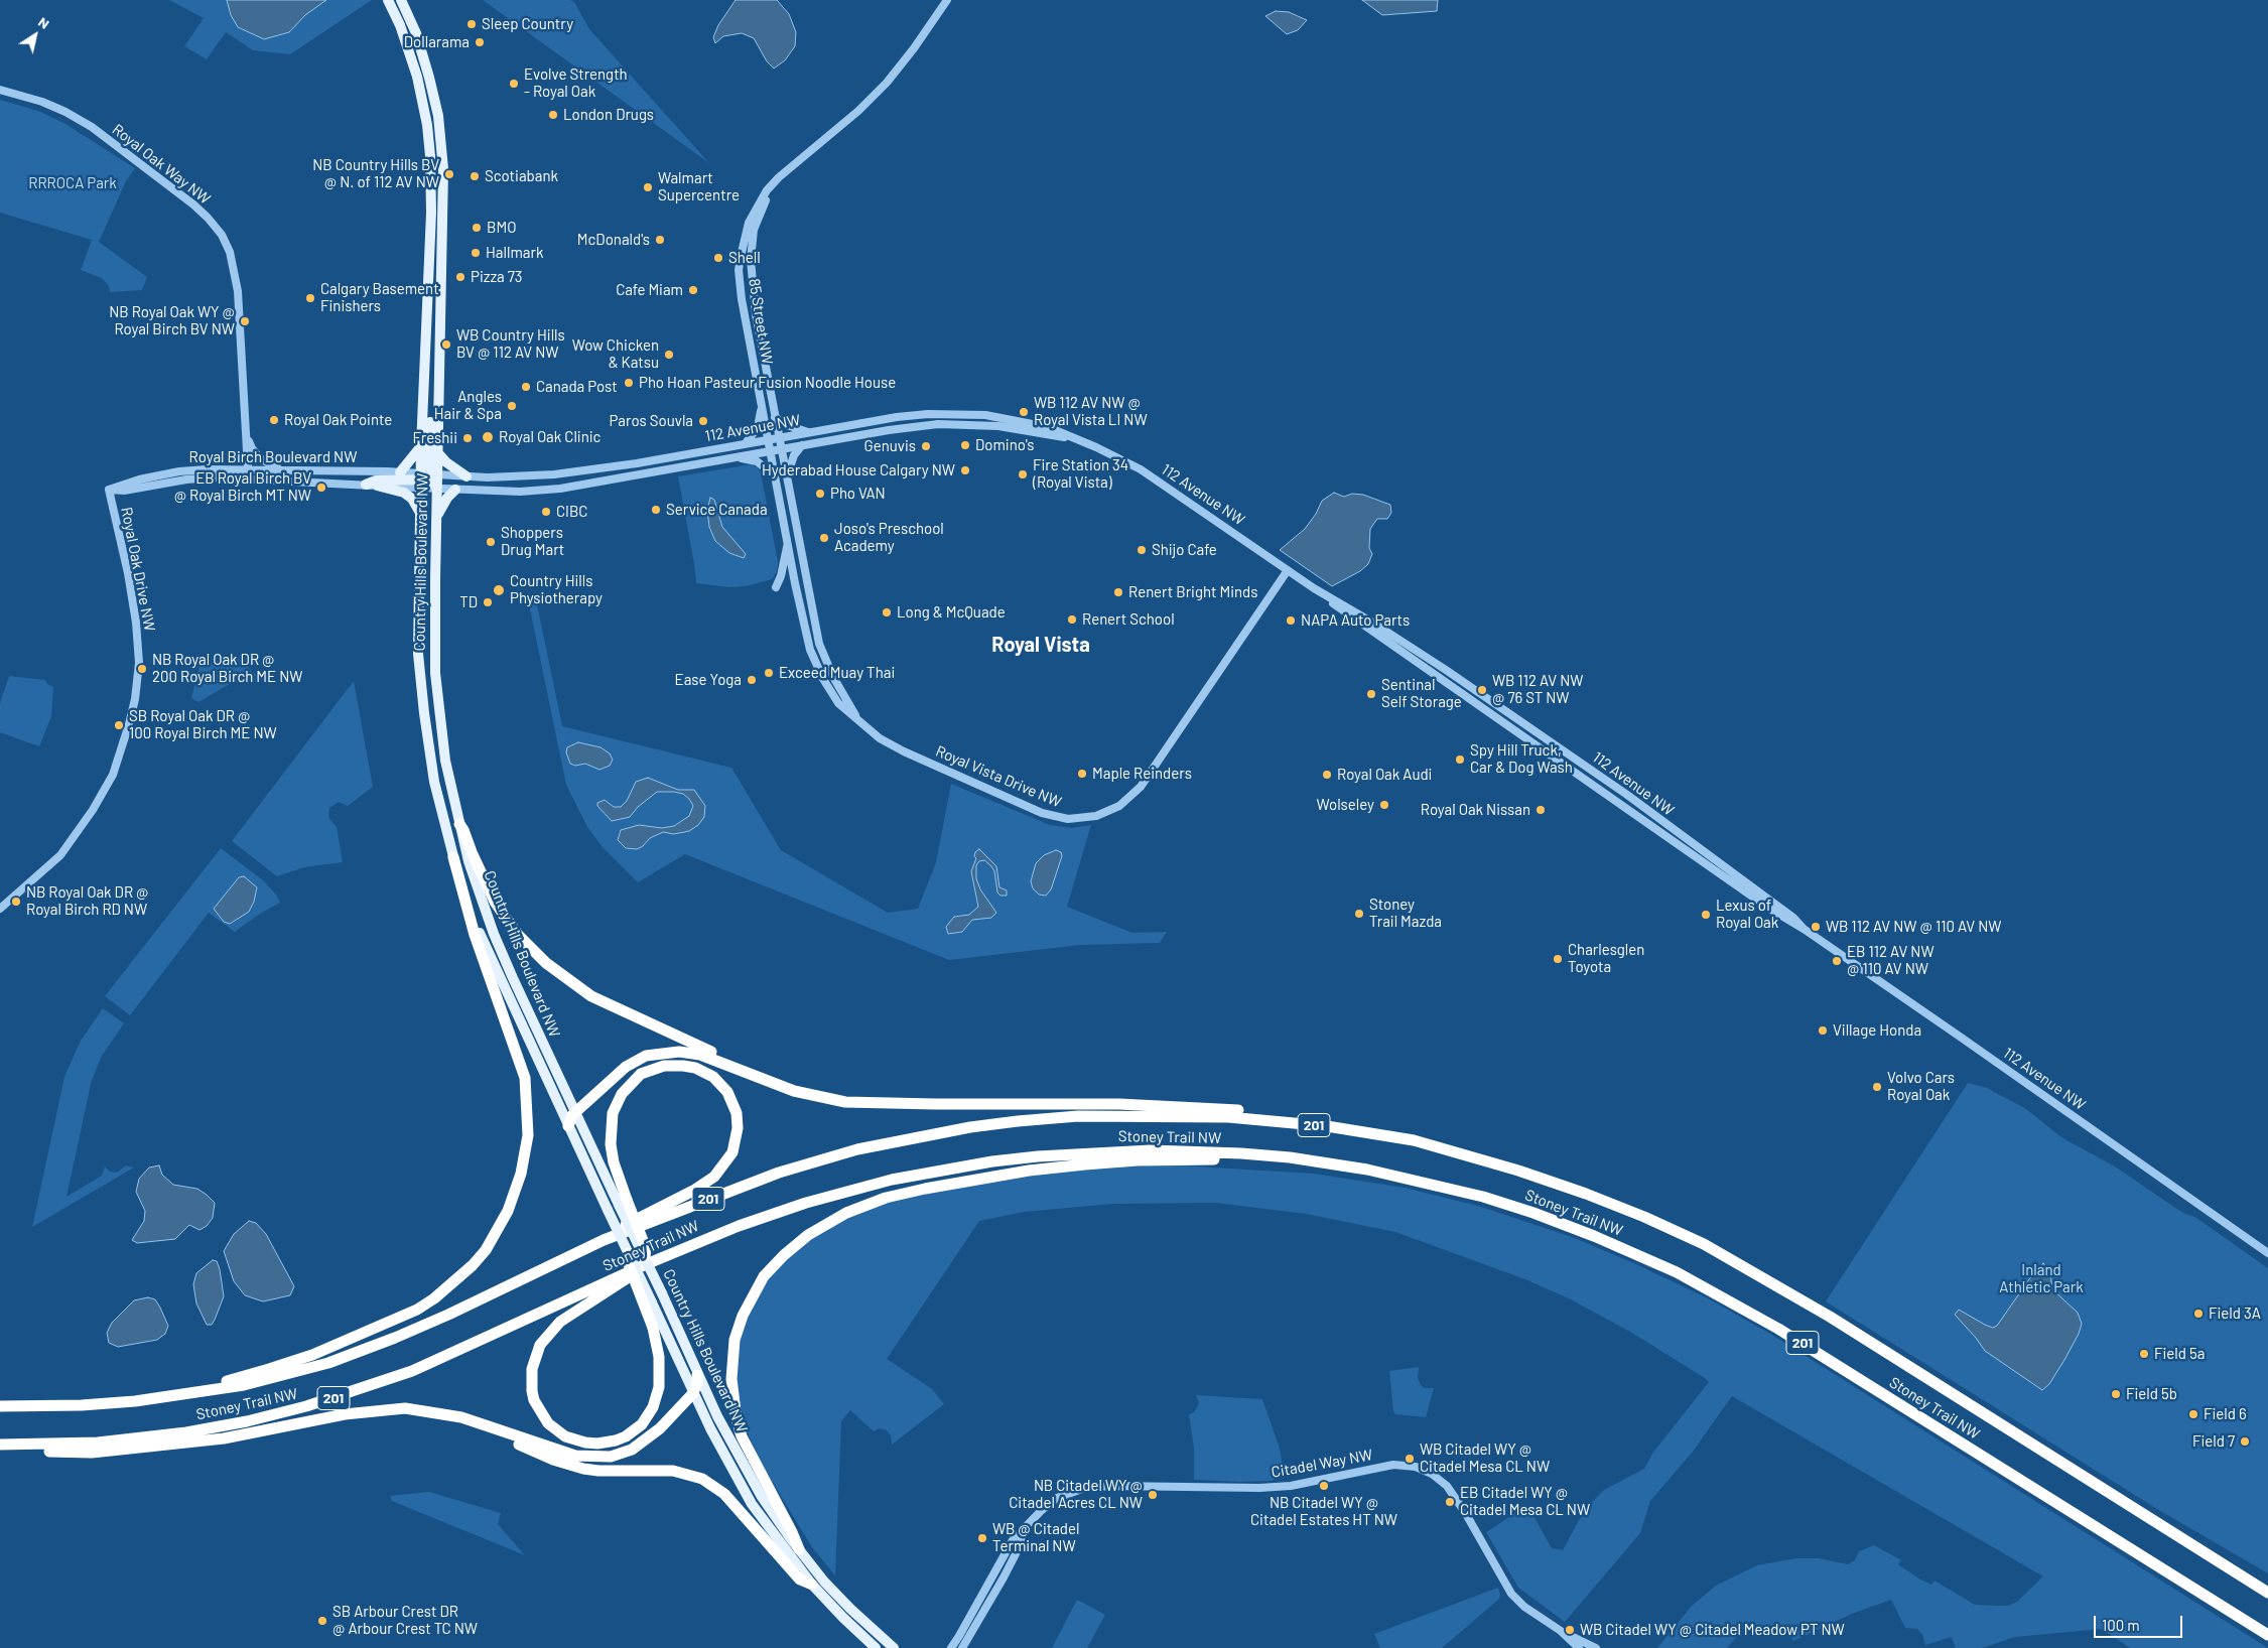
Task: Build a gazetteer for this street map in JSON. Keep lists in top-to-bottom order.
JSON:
{
  "streets": {
    "highway": ["201", "Stoney Trail NW"],
    "main road": ["Country Hills Boulevard NW"],
    "street": [
      "Royal Oak Way NW",
      "85 Street NW",
      "112 Avenue NW",
      "Royal Birch Boulevard NW",
      "Royal Oak Drive NW",
      "Royal Vista Drive NW",
      "Citadel Way NW"
    ]
  },
  "crossings": [
    ["Royal Oak Way NW", "Royal Birch Boulevard NW"],
    ["85 Street NW", "112 Avenue NW"],
    ["85 Street NW", "Royal Vista Drive NW"],
    ["112 Avenue NW", "Royal Birch Boulevard NW"],
    ["112 Avenue NW", "Country Hills Boulevard NW"],
    ["112 Avenue NW", "Royal Vista Drive NW"],
    ["Royal Birch Boulevard NW", "Country Hills Boulevard NW"],
    ["Royal Birch Boulevard NW", "Royal Oak Drive NW"],
    ["Country Hills Boulevard NW", "Stoney Trail NW"]
  ],
  "districts": ["Royal Vista"],
  "parks": ["RRROCA Park", "Inland Athletic Park"],
  "places": [
    "Sleep Country",
    "Dollarama",
    "Evolve Strength - Royal Oak",
    "London Drugs",
    "NB Country Hills BV @ N. of 112 AV NW",
    "Scotiabank",
    "Walmart Supercentre",
    "BMO",
    "McDonald's",
    "Hallmark",
    "Shell",
    "Pizza 73",
    "Cafe Miam",
    "Calgary Basement Finishers",
    "NB Royal Oak WY @ Royal Birch BV NW",
    "WB Country Hills BV @ 112 AV NW",
    "Wow Chicken & Katsu",
    "Pho Hoan Pasteur Fusion Noodle House",
    "Canada Post",
    "Angles Hair & Spa",
    "WB 112 AV NW @ Royal Vista LI NW",
    "Royal Oak Pointe",
    "Paros Souvla",
    "Royal Oak Clinic",
    "Freshii",
    "Domino's",
    "Genuvis",
    "Hyderabad House Calgary NW",
    "Fire Station 34 (Royal Vista)",
    "EB Royal Birch BV @ Royal Birch MT NW",
    "Pho VAN",
    "Service Canada",
    "CIBC",
    "Joso's Preschool Academy",
    "Shoppers Drug Mart",
    "Shijo Cafe",
    "Country Hills Physiotherapy",
    "Renert Bright Minds",
    "TD",
    "Long & McQuade",
    "Renert School",
    "NAPA Auto Parts",
    "NB Royal Oak DR @ 200 Royal Birch ME NW",
    "Exceed Muay Thai",
    "Ease Yoga",
    "WB 112 AV NW @ 76 ST NW",
    "Sentinal Self Storage",
    "SB Royal Oak DR @ 100 Royal Birch ME NW",
    "Spy Hill Truck, Car & Dog Wash",
    "Maple Reinders",
    "Royal Oak Audi",
    "Wolseley",
    "Royal Oak Nissan",
    "NB Royal Oak DR @ Royal Birch RD NW",
    "Stoney Trail Mazda",
    "Lexus of Royal Oak",
    "WB 112 AV NW @ 110 AV NW",
    "Charlesglen Toyota",
    "EB 112 AV NW @ 110 AV NW",
    "Village Honda",
    "Volvo Cars Royal Oak",
    "Field 3A",
    "Field 5a",
    "Field 5b",
    "Field 6",
    "Field 7",
    "WB Citadel WY @ Citadel Mesa CL NW",
    "NB Citadel WY @ Citadel Estates HT NW",
    "NB Citadel WY @ Citadel Acres CL NW",
    "EB Citadel WY @ Citadel Mesa CL NW",
    "WB @ Citadel Terminal NW",
    "SB Arbour Crest DR @ Arbour Crest TC NW",
    "WB Citadel WY @ Citadel Meadow PT NW"
  ],
  "scale_bar": "100 m",
  "north": "top right"
}
